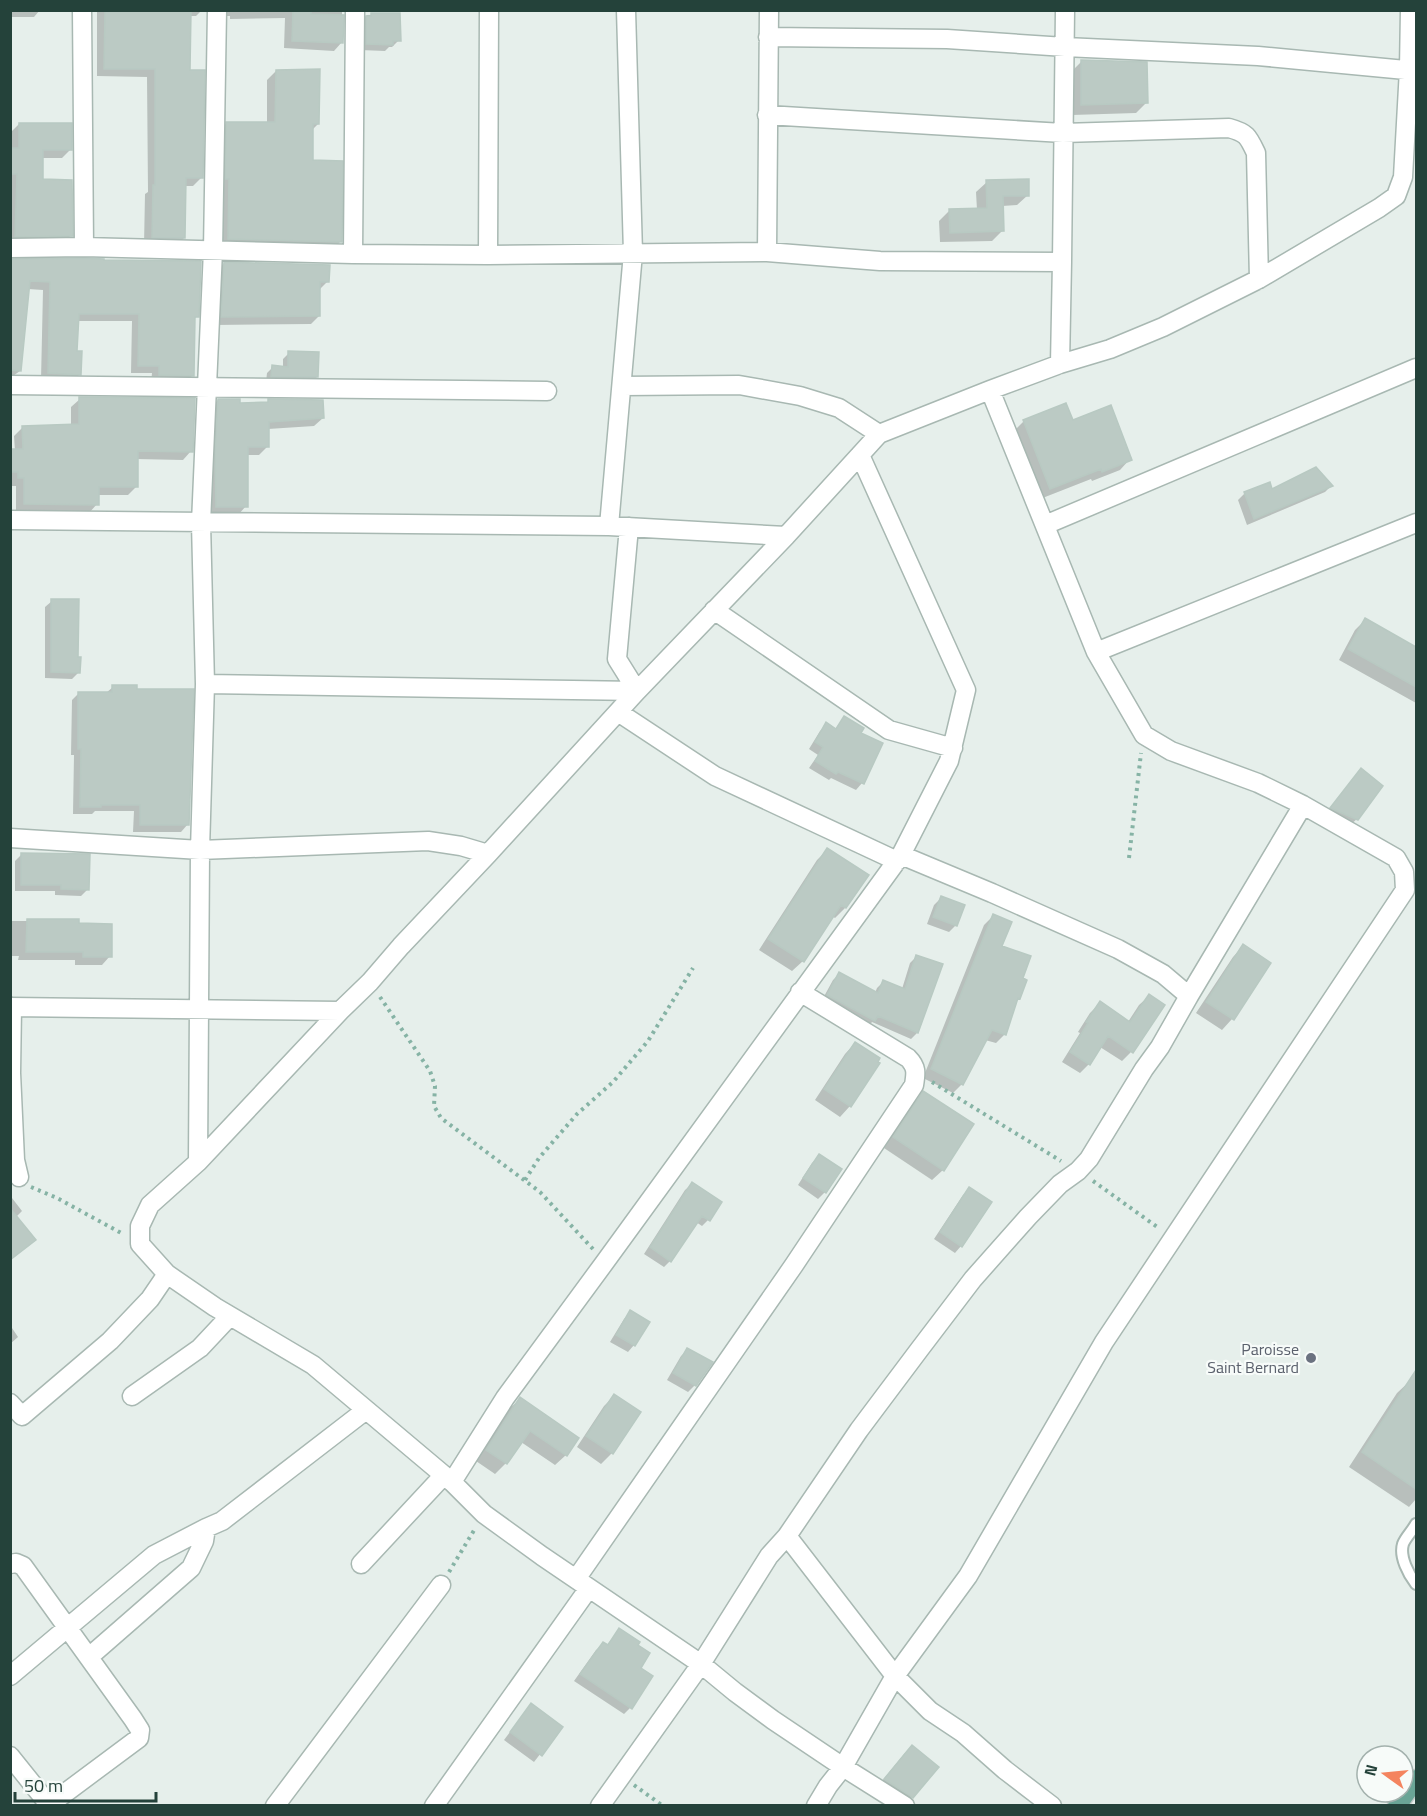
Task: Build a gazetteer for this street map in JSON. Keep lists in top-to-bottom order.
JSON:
{
  "places": ["Paroisse Saint Bernard"],
  "scale_bar": "50 m",
  "north": "left"
}
